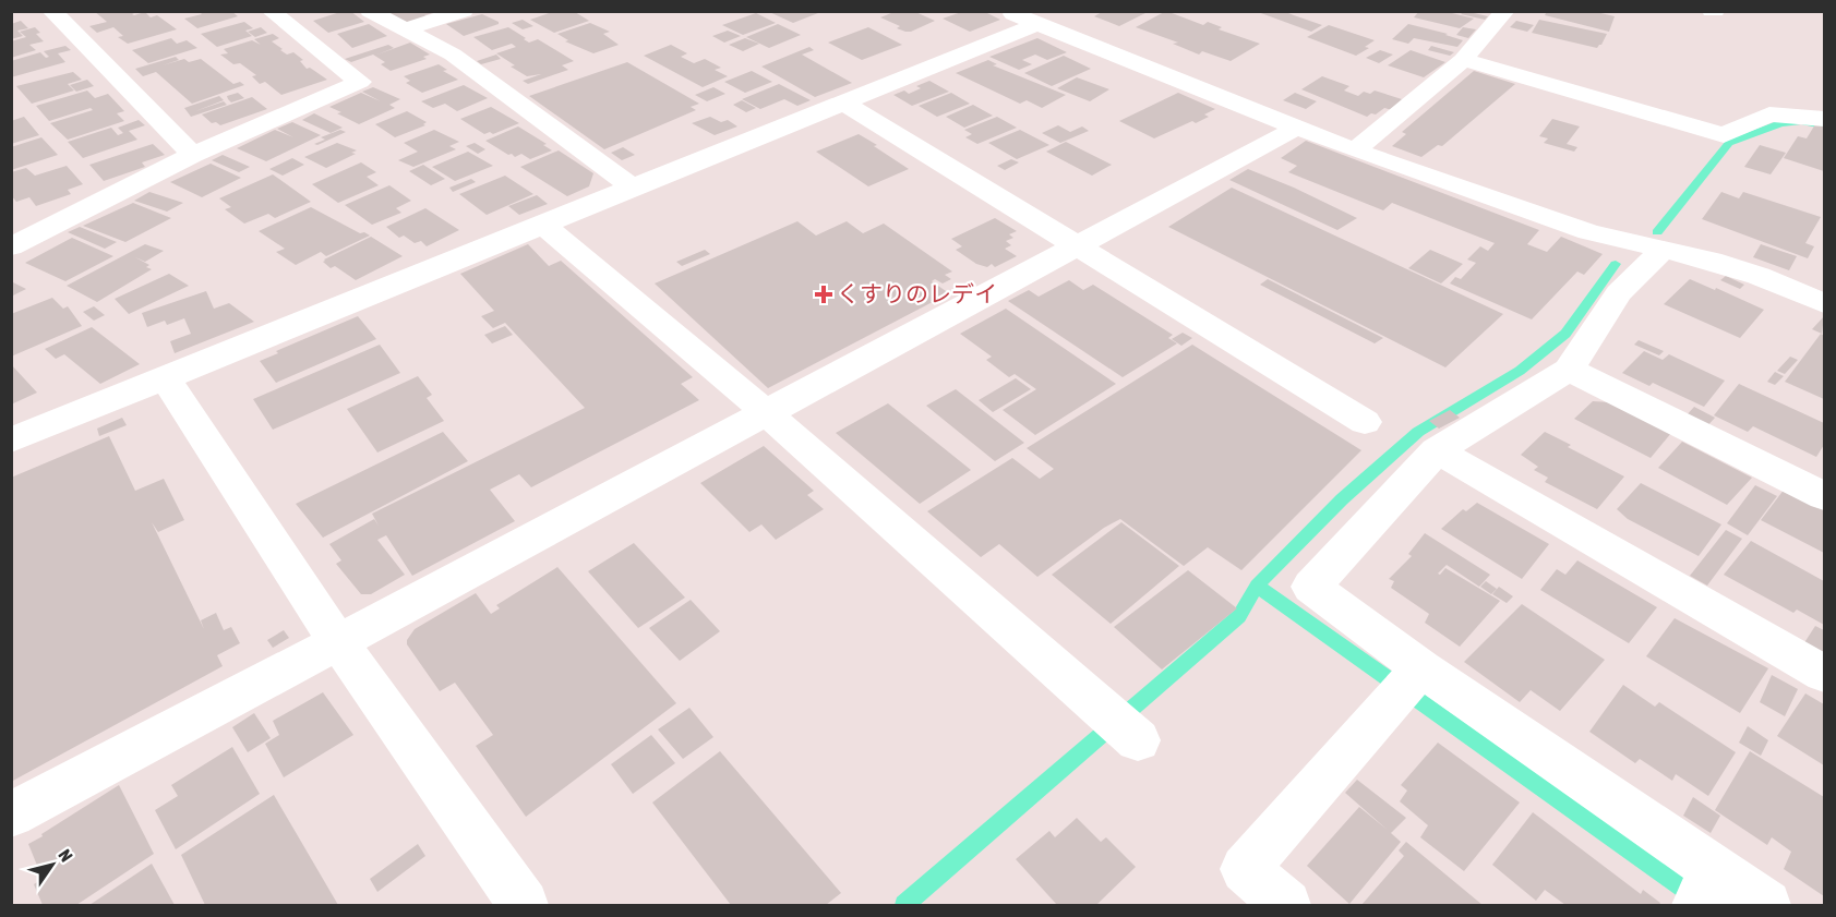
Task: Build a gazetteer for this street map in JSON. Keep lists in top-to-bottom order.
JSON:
{
  "places": {
    "health": ["くすりのレデイ"]
  },
  "north": "top right"
}
